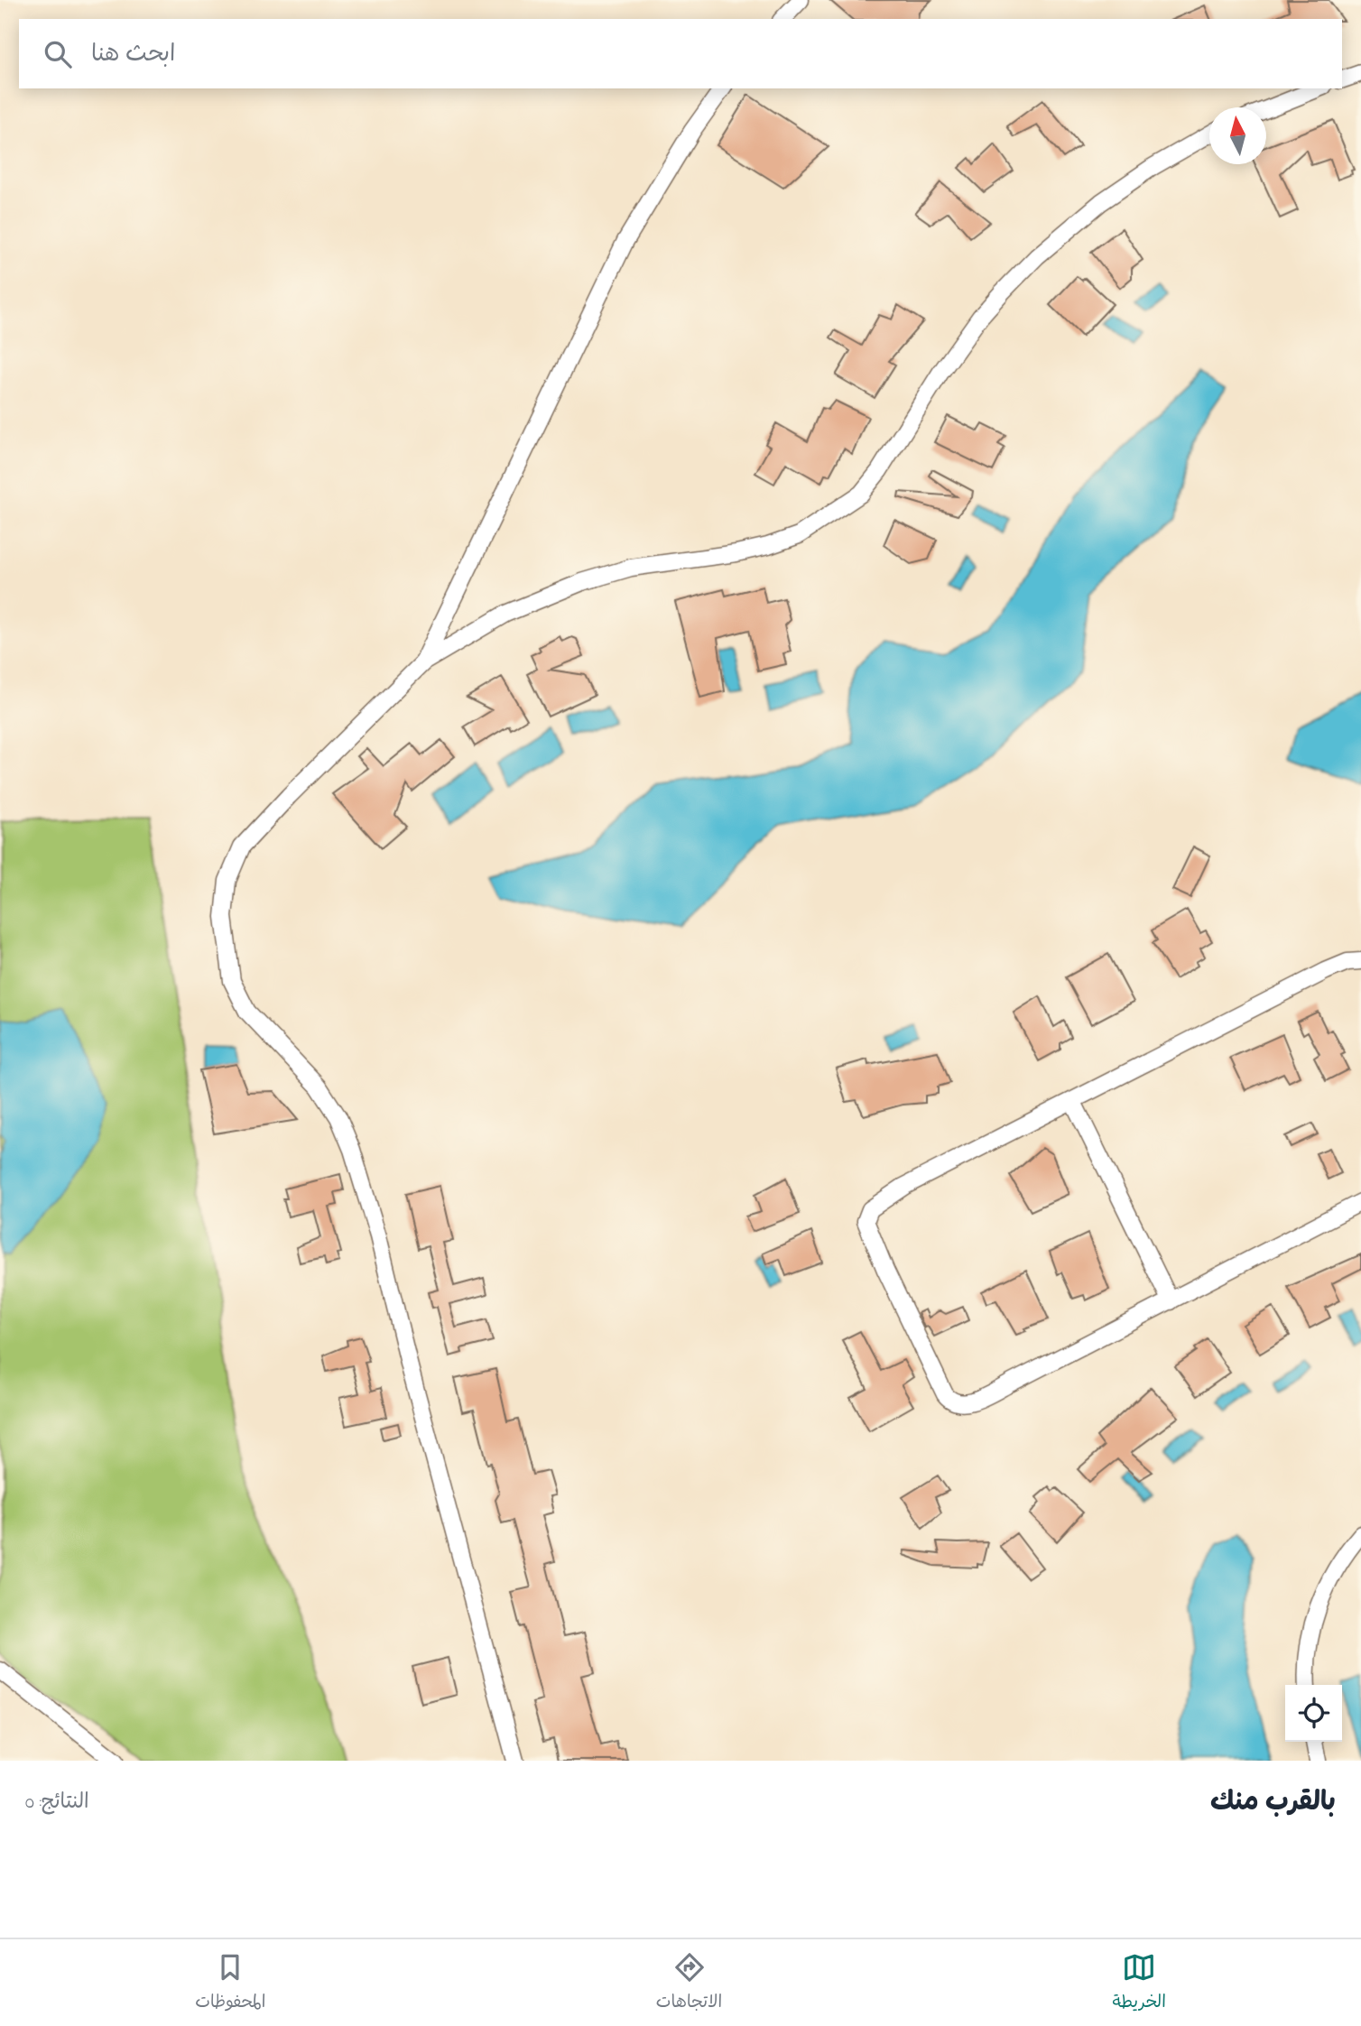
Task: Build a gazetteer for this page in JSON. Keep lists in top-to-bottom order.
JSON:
{
  "north": "top",
  "page": {
    "search": "ابحث هنا",
    "heading": ["بالقرب منك", "النتائج: 0"],
    "nav": ["الخريطة", "الاتجاهات", "المحفوظات"]
  }
}
